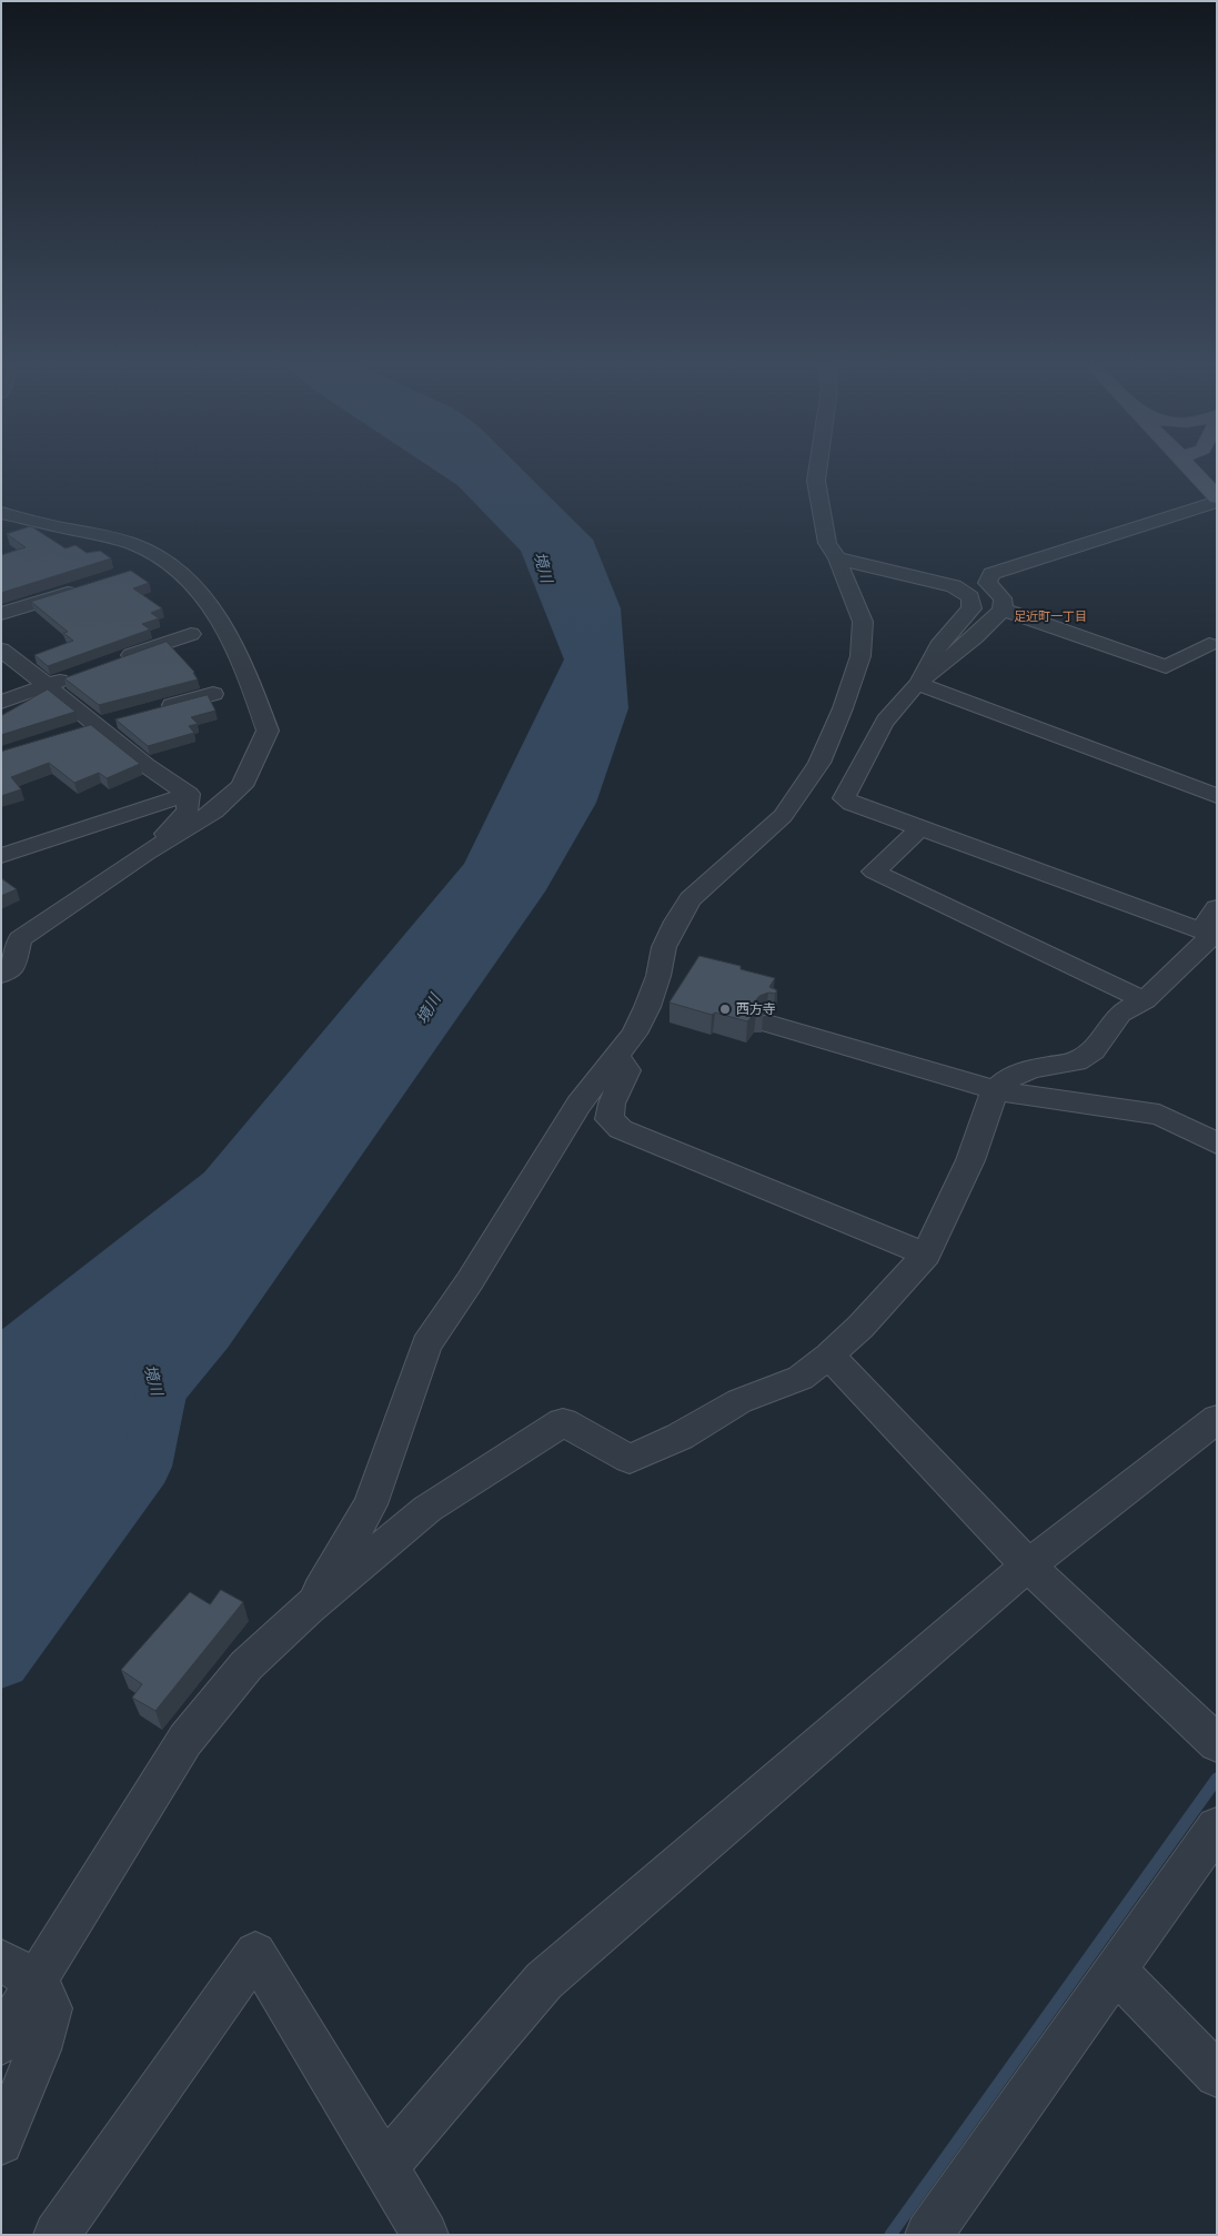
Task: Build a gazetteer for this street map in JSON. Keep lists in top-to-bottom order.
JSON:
{
  "districts": ["足近町一丁目"],
  "water": ["境川"],
  "places": ["西方寺"]
}
